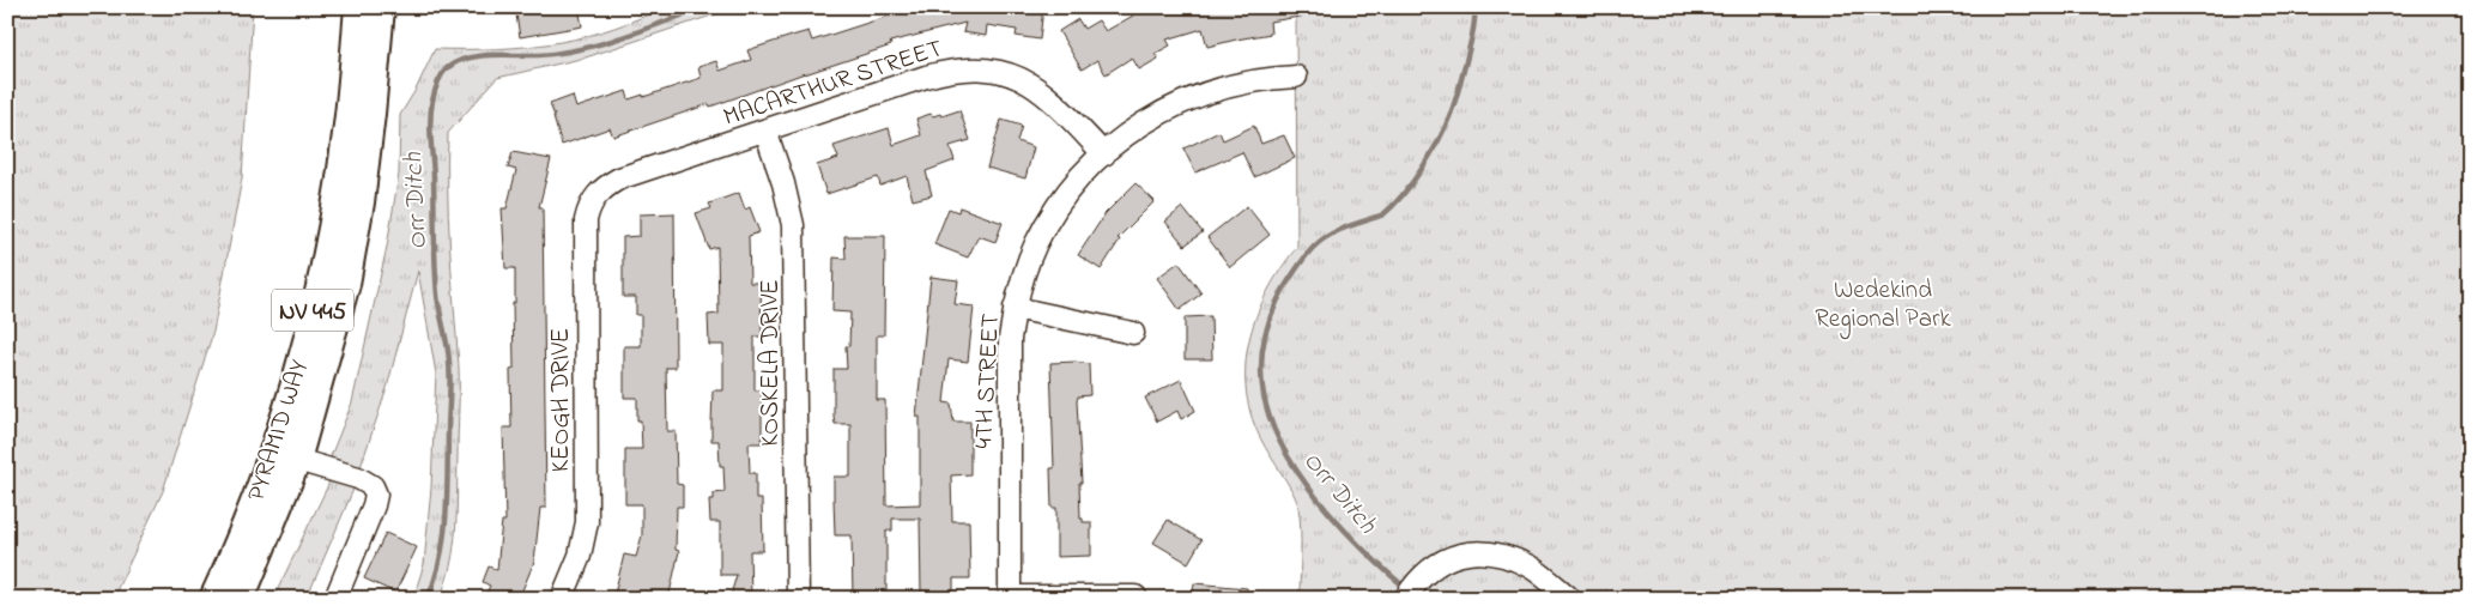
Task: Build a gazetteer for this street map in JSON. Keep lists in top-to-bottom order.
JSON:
{
  "streets": {
    "main road": ["NV 445", "PYRAMID WAY"],
    "street": [
      "MACARTHUR STREET",
      "KOSKELA DRIVE",
      "4TH STREET",
      "KEOGH DRIVE"
    ]
  },
  "crossings": [
    ["MACARTHUR STREET", "KOSKELA DRIVE"],
    ["MACARTHUR STREET", "4TH STREET"],
    ["MACARTHUR STREET", "KEOGH DRIVE"]
  ],
  "water": ["Orr Ditch"],
  "parks": ["Wedekind Regional Park"]
}
